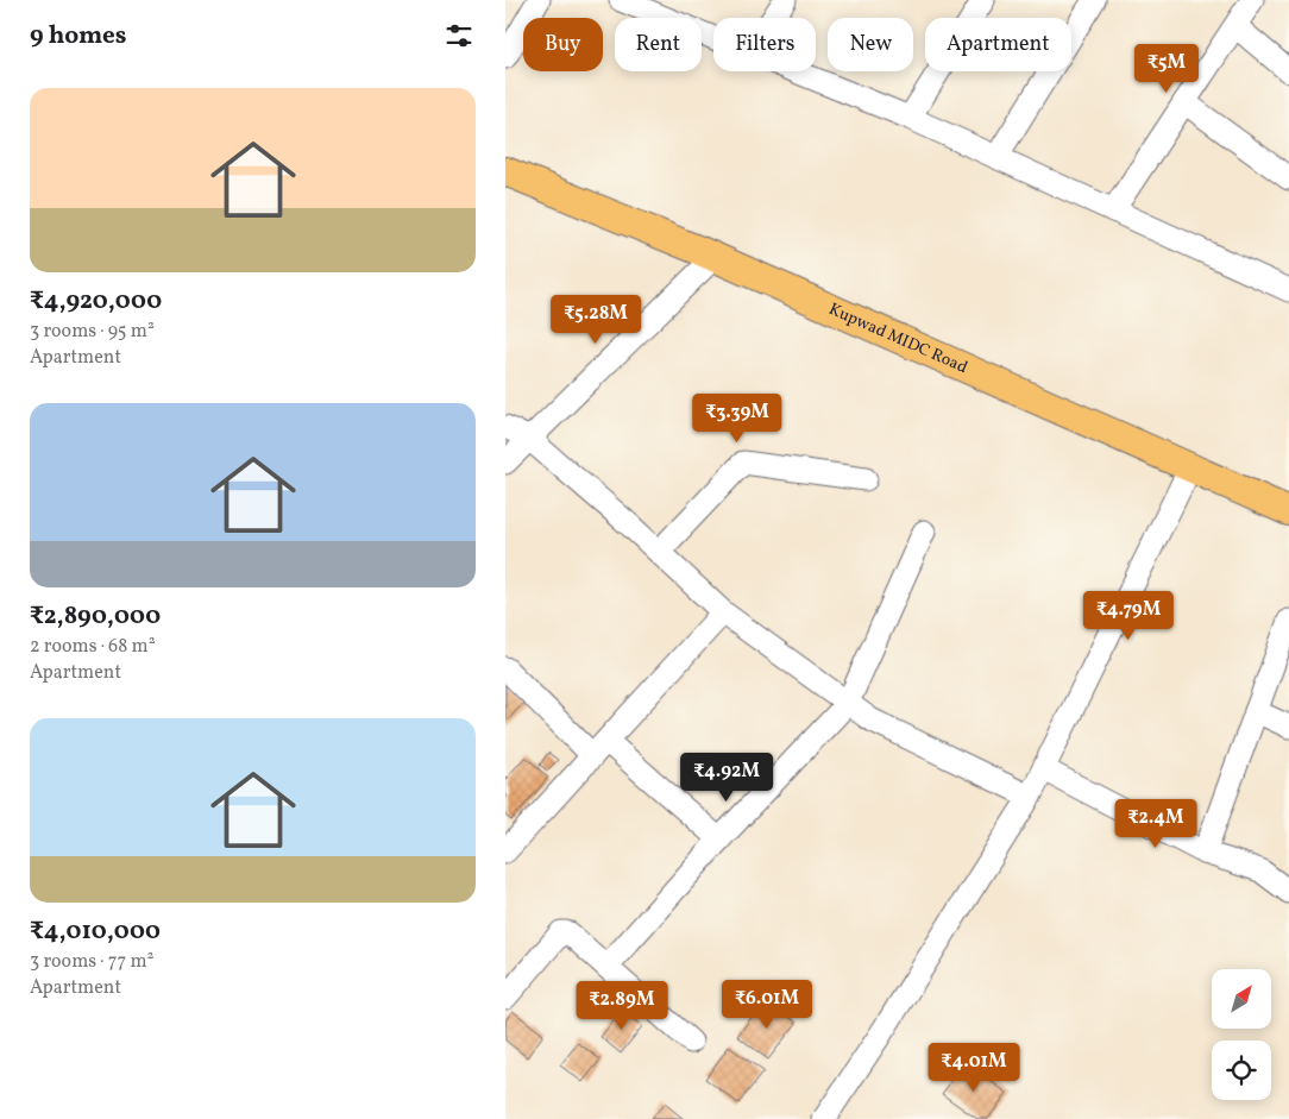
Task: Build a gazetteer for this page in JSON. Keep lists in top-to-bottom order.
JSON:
{
  "streets": {
    "main road": ["Kupwad MIDC Road"]
  },
  "north": "top right",
  "page": {
    "heading": "9 homes",
    "chip": [
      "Buy",
      "Rent",
      "Filters",
      "New",
      "Apartment"
    ],
    "price": [
      "₹5M",
      "₹5.28M",
      "₹3.39M",
      "₹4.79M",
      "₹4.92M",
      "₹2.4M",
      "₹6.01M",
      "₹2.89M",
      "₹4.01M"
    ],
    "list": [
      {
        "name": "₹4,920,000",
        "note": "3 rooms · 95 m² · Apartment"
      },
      {
        "name": "₹2,890,000",
        "note": "2 rooms · 68 m² · Apartment"
      },
      {
        "name": "₹4,010,000",
        "note": "3 rooms · 77 m² · Apartment"
      }
    ]
  }
}
